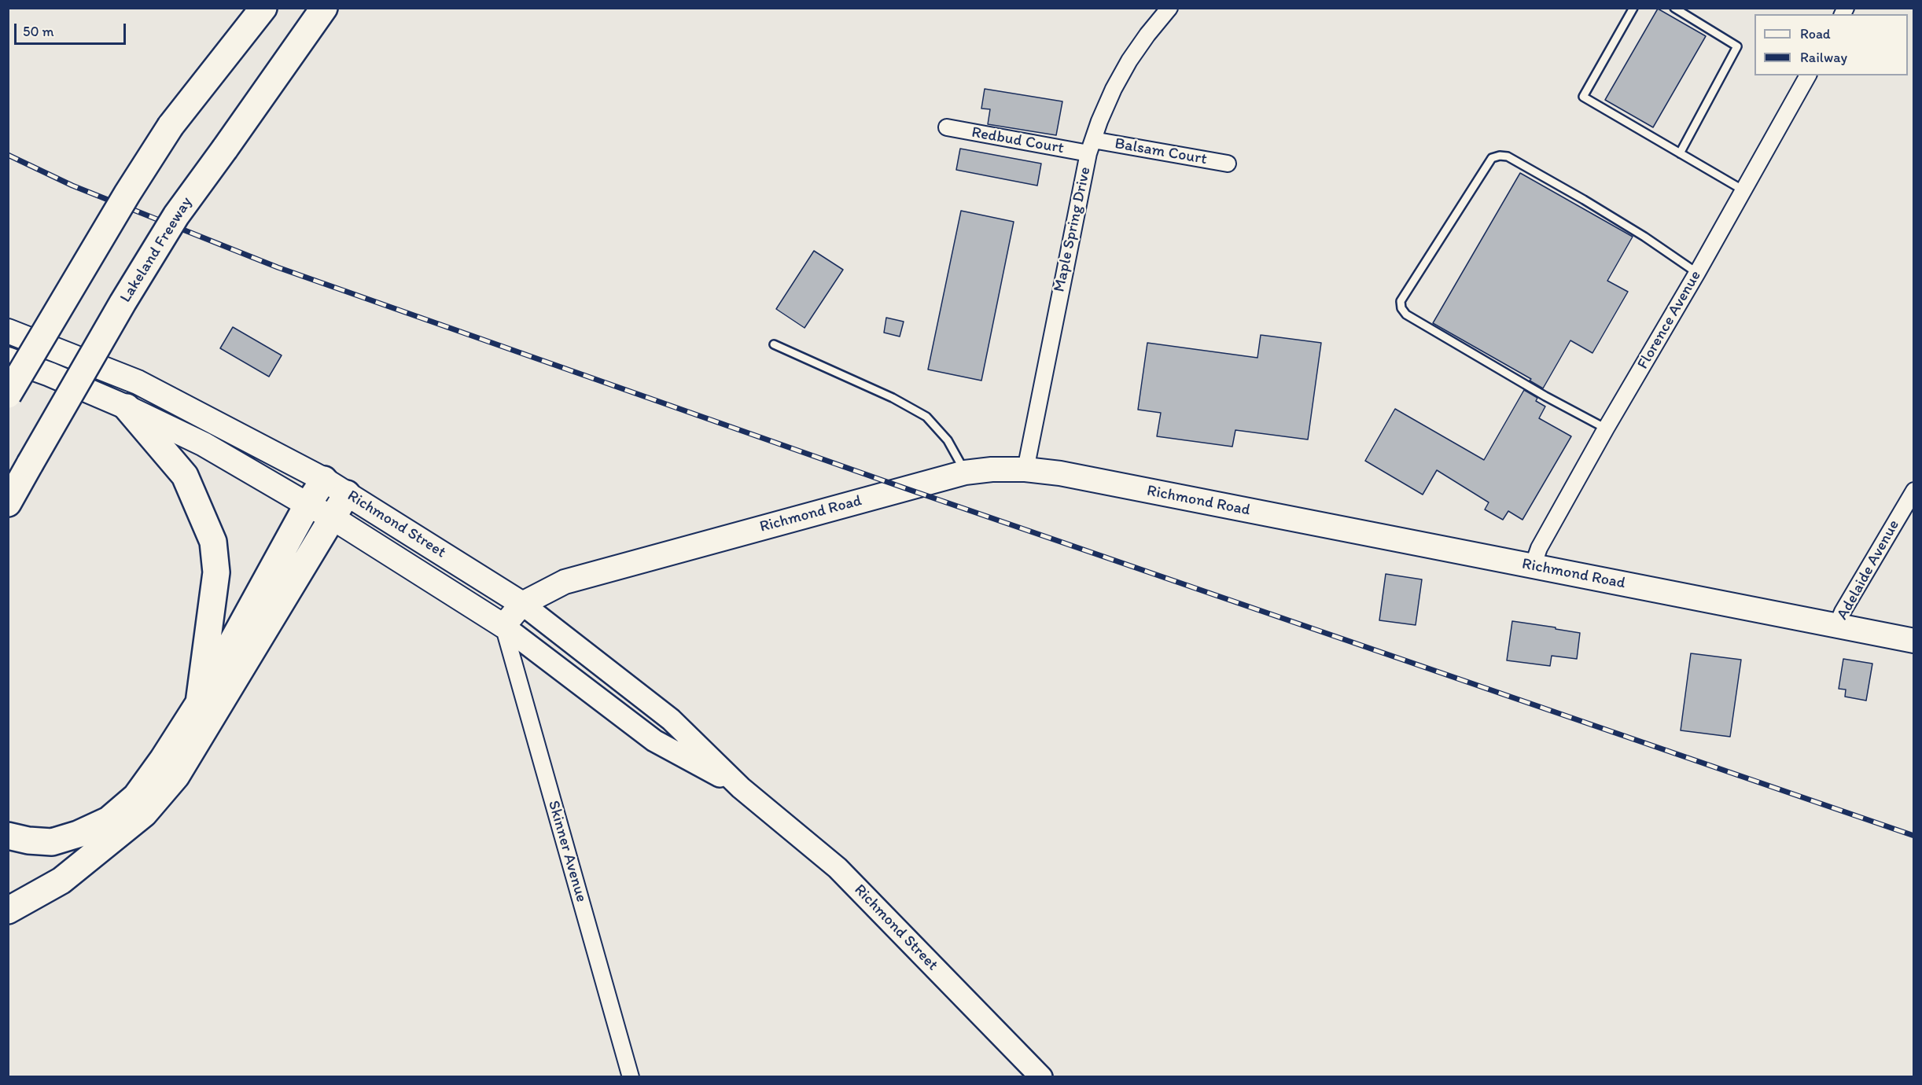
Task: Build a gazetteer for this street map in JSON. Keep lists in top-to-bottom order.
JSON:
{
  "streets": {
    "highway": ["Lakeland Freeway"],
    "main road": ["Richmond Road", "Richmond Street"],
    "street": [
      "Redbud Court",
      "Balsam Court",
      "Maple Spring Drive",
      "Florence Avenue",
      "Adelaide Avenue",
      "Skinner Avenue"
    ]
  },
  "crossings": [
    ["Redbud Court", "Balsam Court"],
    ["Redbud Court", "Maple Spring Drive"],
    ["Balsam Court", "Maple Spring Drive"],
    ["Maple Spring Drive", "Richmond Road"],
    ["Florence Avenue", "Richmond Road"],
    ["Richmond Road", "Richmond Street"],
    ["Richmond Road", "Adelaide Avenue"],
    ["Richmond Road", "Skinner Avenue"],
    ["Richmond Street", "Skinner Avenue"]
  ],
  "legend": ["Road", "Railway"],
  "scale_bar": "50 m"
}
